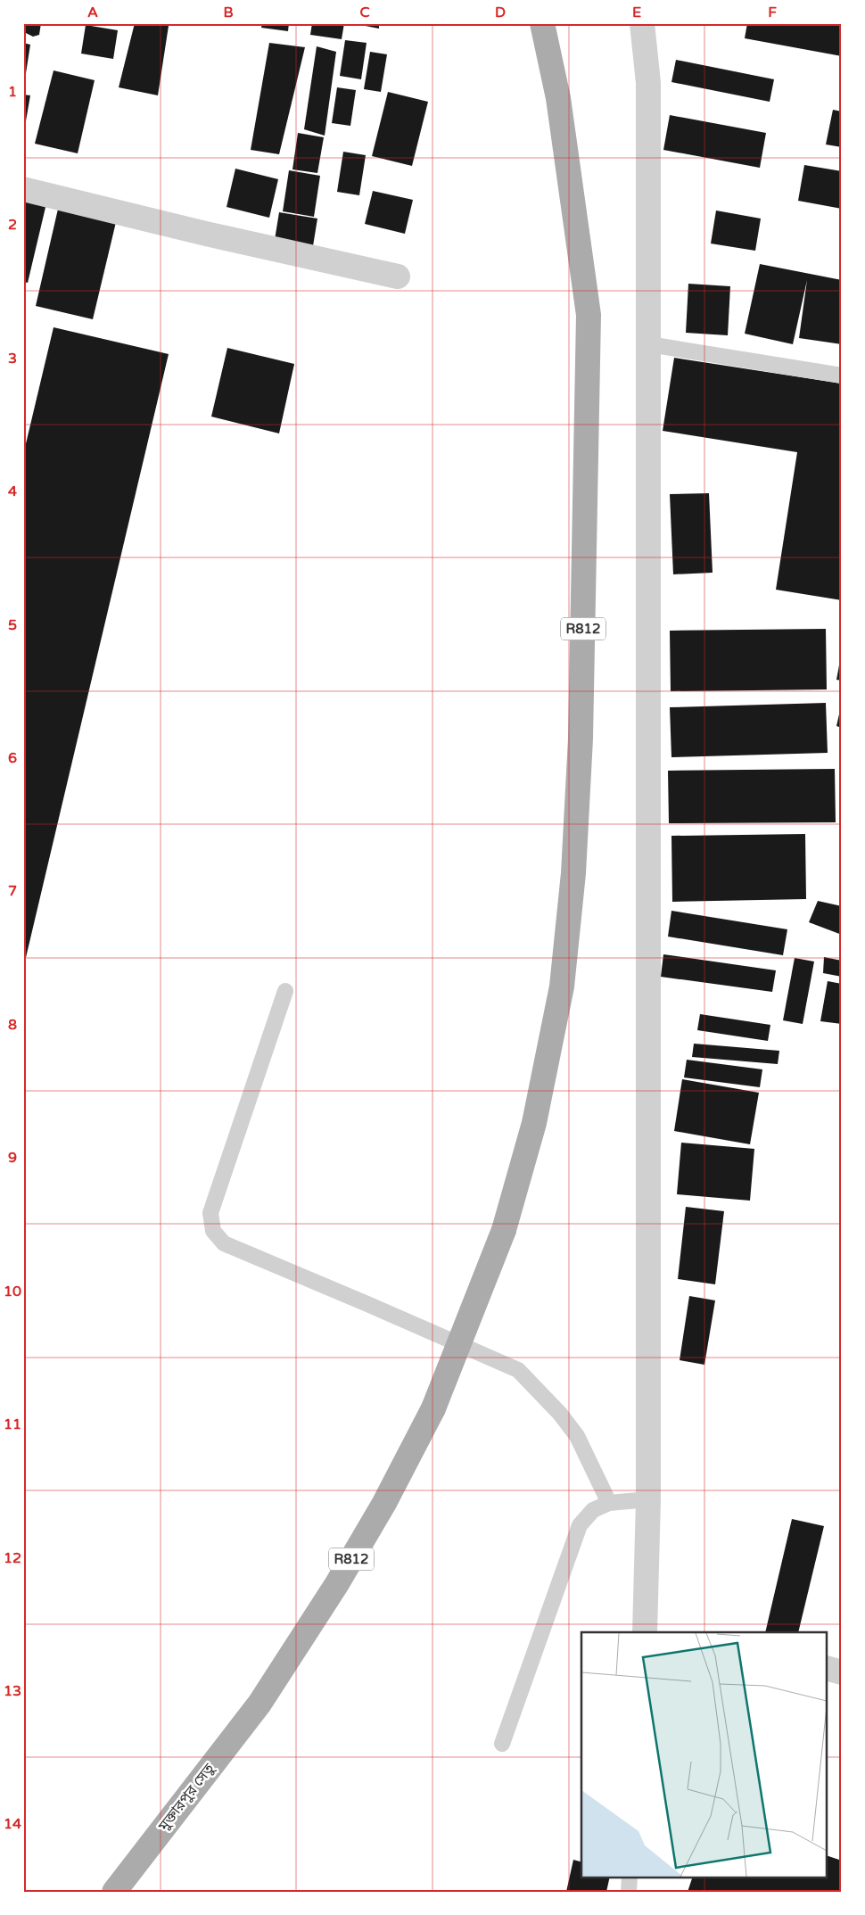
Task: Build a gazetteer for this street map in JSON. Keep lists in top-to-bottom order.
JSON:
{
  "streets": {
    "main road": ["R812", "মুক্তারপুর সেতু"]
  },
  "grid": {
    "columns": [
      "A",
      "B",
      "C",
      "D",
      "E",
      "F"
    ],
    "rows": [
      "1",
      "2",
      "3",
      "4",
      "5",
      "6",
      "7",
      "8",
      "9",
      "10",
      "11",
      "12",
      "13",
      "14"
    ]
  }
}
